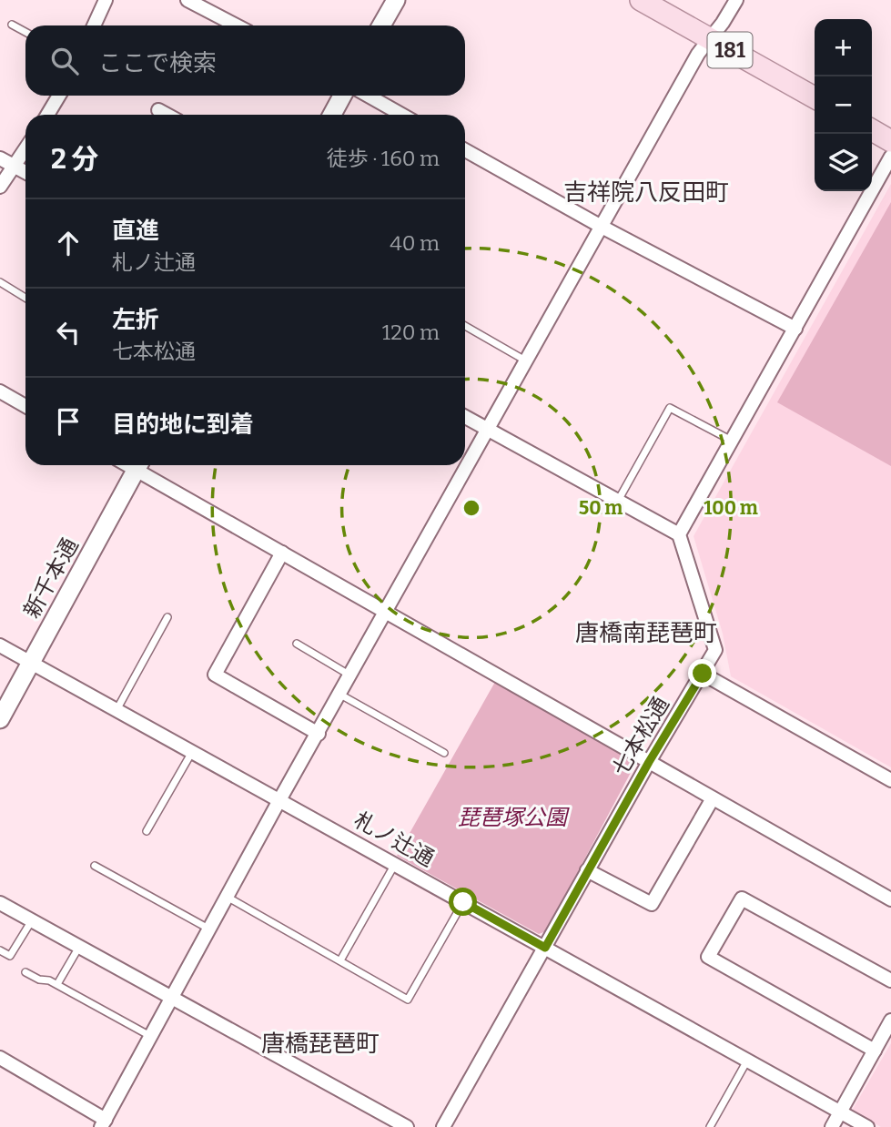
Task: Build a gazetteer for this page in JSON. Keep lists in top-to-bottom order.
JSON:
{
  "streets": {
    "main road": ["181"],
    "street": ["新千本通", "七本松通", "札ノ辻通"]
  },
  "crossings": [
    ["新千本通", "札ノ辻通"],
    ["七本松通", "札ノ辻通"]
  ],
  "districts": ["吉祥院八反田町", "唐橋南琵琶町", "唐橋琵琶町"],
  "parks": ["琵琶塚公園"],
  "page": {
    "map_buttons": ["+", "−"],
    "search": "ここで検索",
    "heading": ["2 分", "徒歩 · 160 m"],
    "list": [
      ["直進", "札ノ辻通", "40 m"],
      ["左折", "七本松通", "120 m"],
      "目的地に到着"
    ]
  },
  "rings": ["50 m", "100 m"]
}
